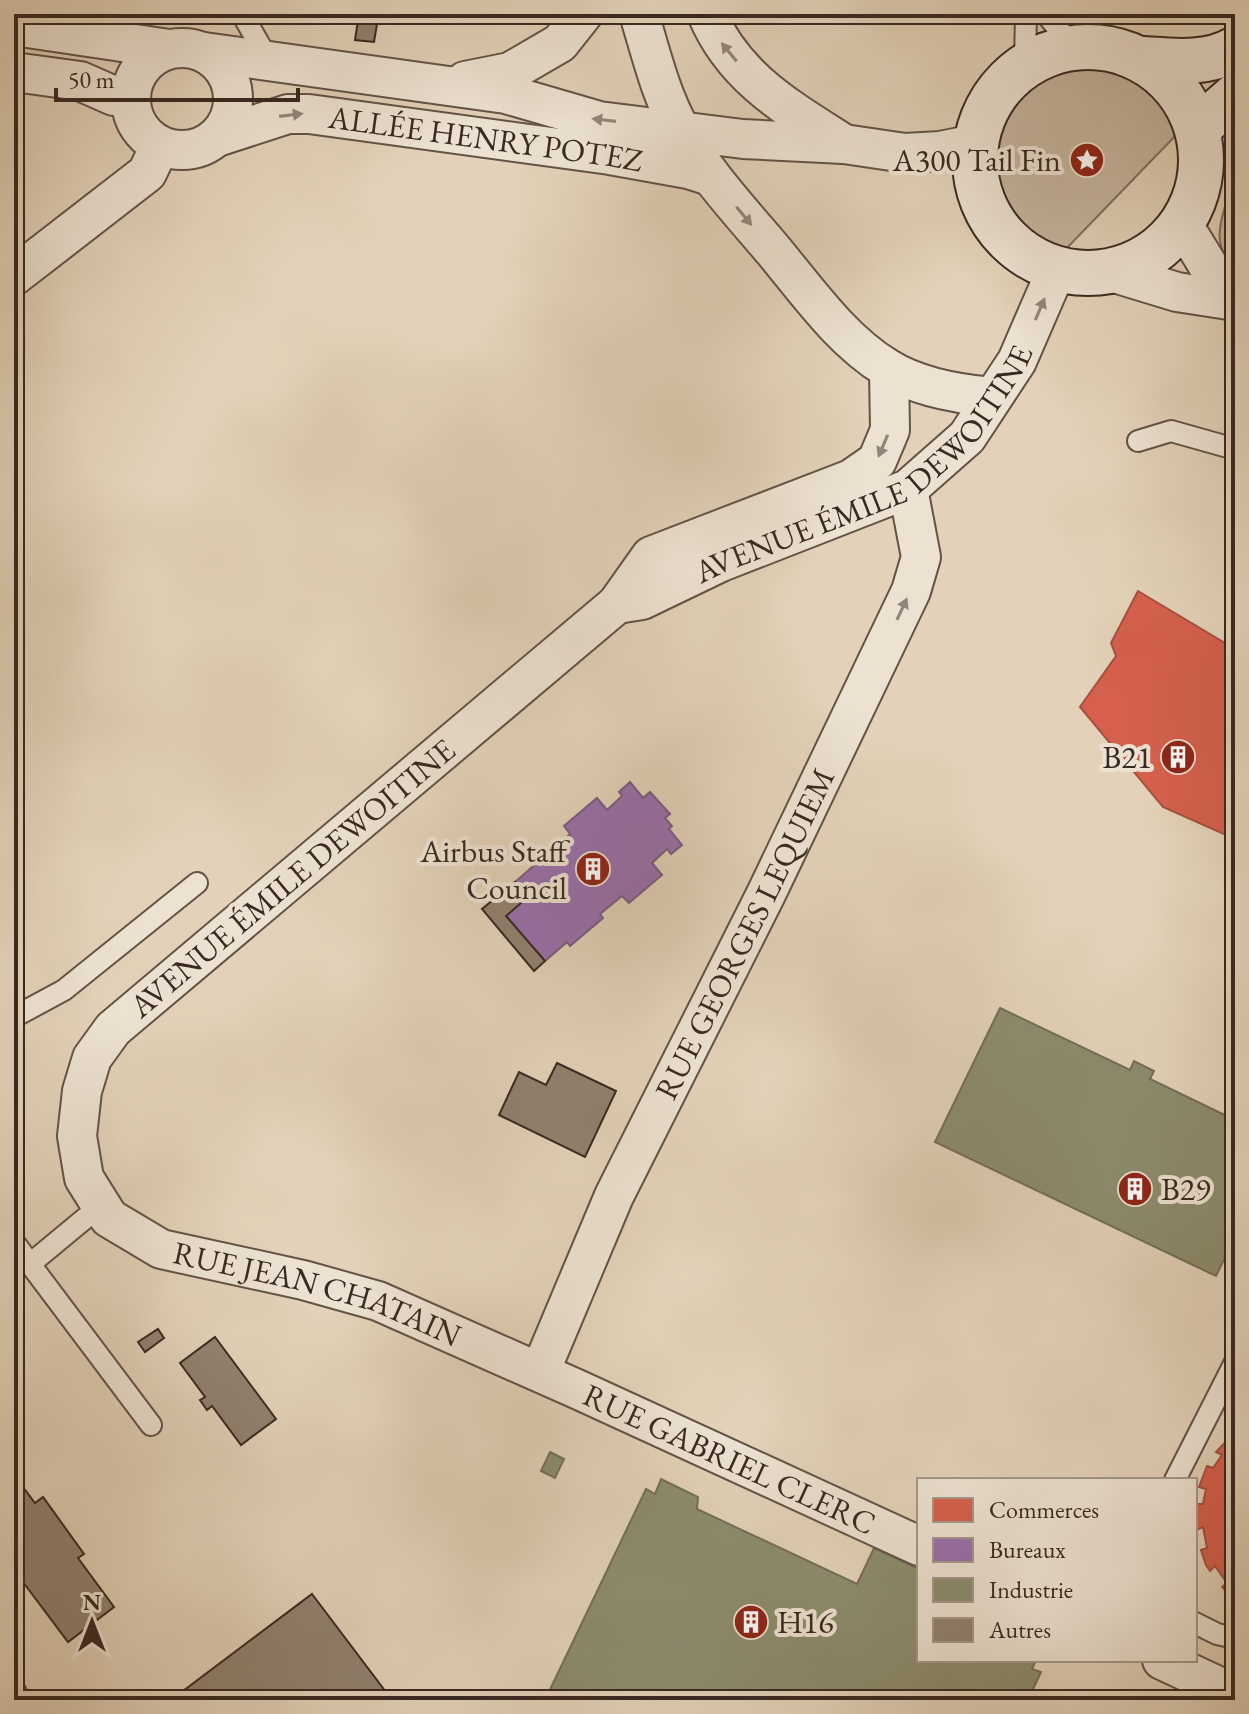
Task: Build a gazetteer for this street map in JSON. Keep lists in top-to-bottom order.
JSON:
{
  "streets": {
    "street": [
      "ALLÉE HENRY POTEZ",
      "AVENUE ÉMILE DEWOITINE",
      "RUE GEORGES LEQUIEM",
      "RUE JEAN CHATAIN",
      "RUE GABRIEL CLERC"
    ]
  },
  "crossings": [
    ["ALLÉE HENRY POTEZ", "AVENUE ÉMILE DEWOITINE"],
    ["AVENUE ÉMILE DEWOITINE", "RUE GEORGES LEQUIEM"],
    ["AVENUE ÉMILE DEWOITINE", "RUE JEAN CHATAIN"],
    ["RUE GEORGES LEQUIEM", "RUE JEAN CHATAIN"],
    ["RUE GEORGES LEQUIEM", "RUE GABRIEL CLERC"],
    ["RUE JEAN CHATAIN", "RUE GABRIEL CLERC"]
  ],
  "one_way": ["RUE GEORGES LEQUIEM"],
  "places": {
    "place": ["A300 Tail Fin"],
    "building": [
      "B21",
      "Airbus Staff Council",
      "B29",
      "H16"
    ]
  },
  "legend": [
    "Commerces",
    "Bureaux",
    "Industrie",
    "Autres"
  ],
  "scale_bar": "50 m",
  "north": "top"
}
